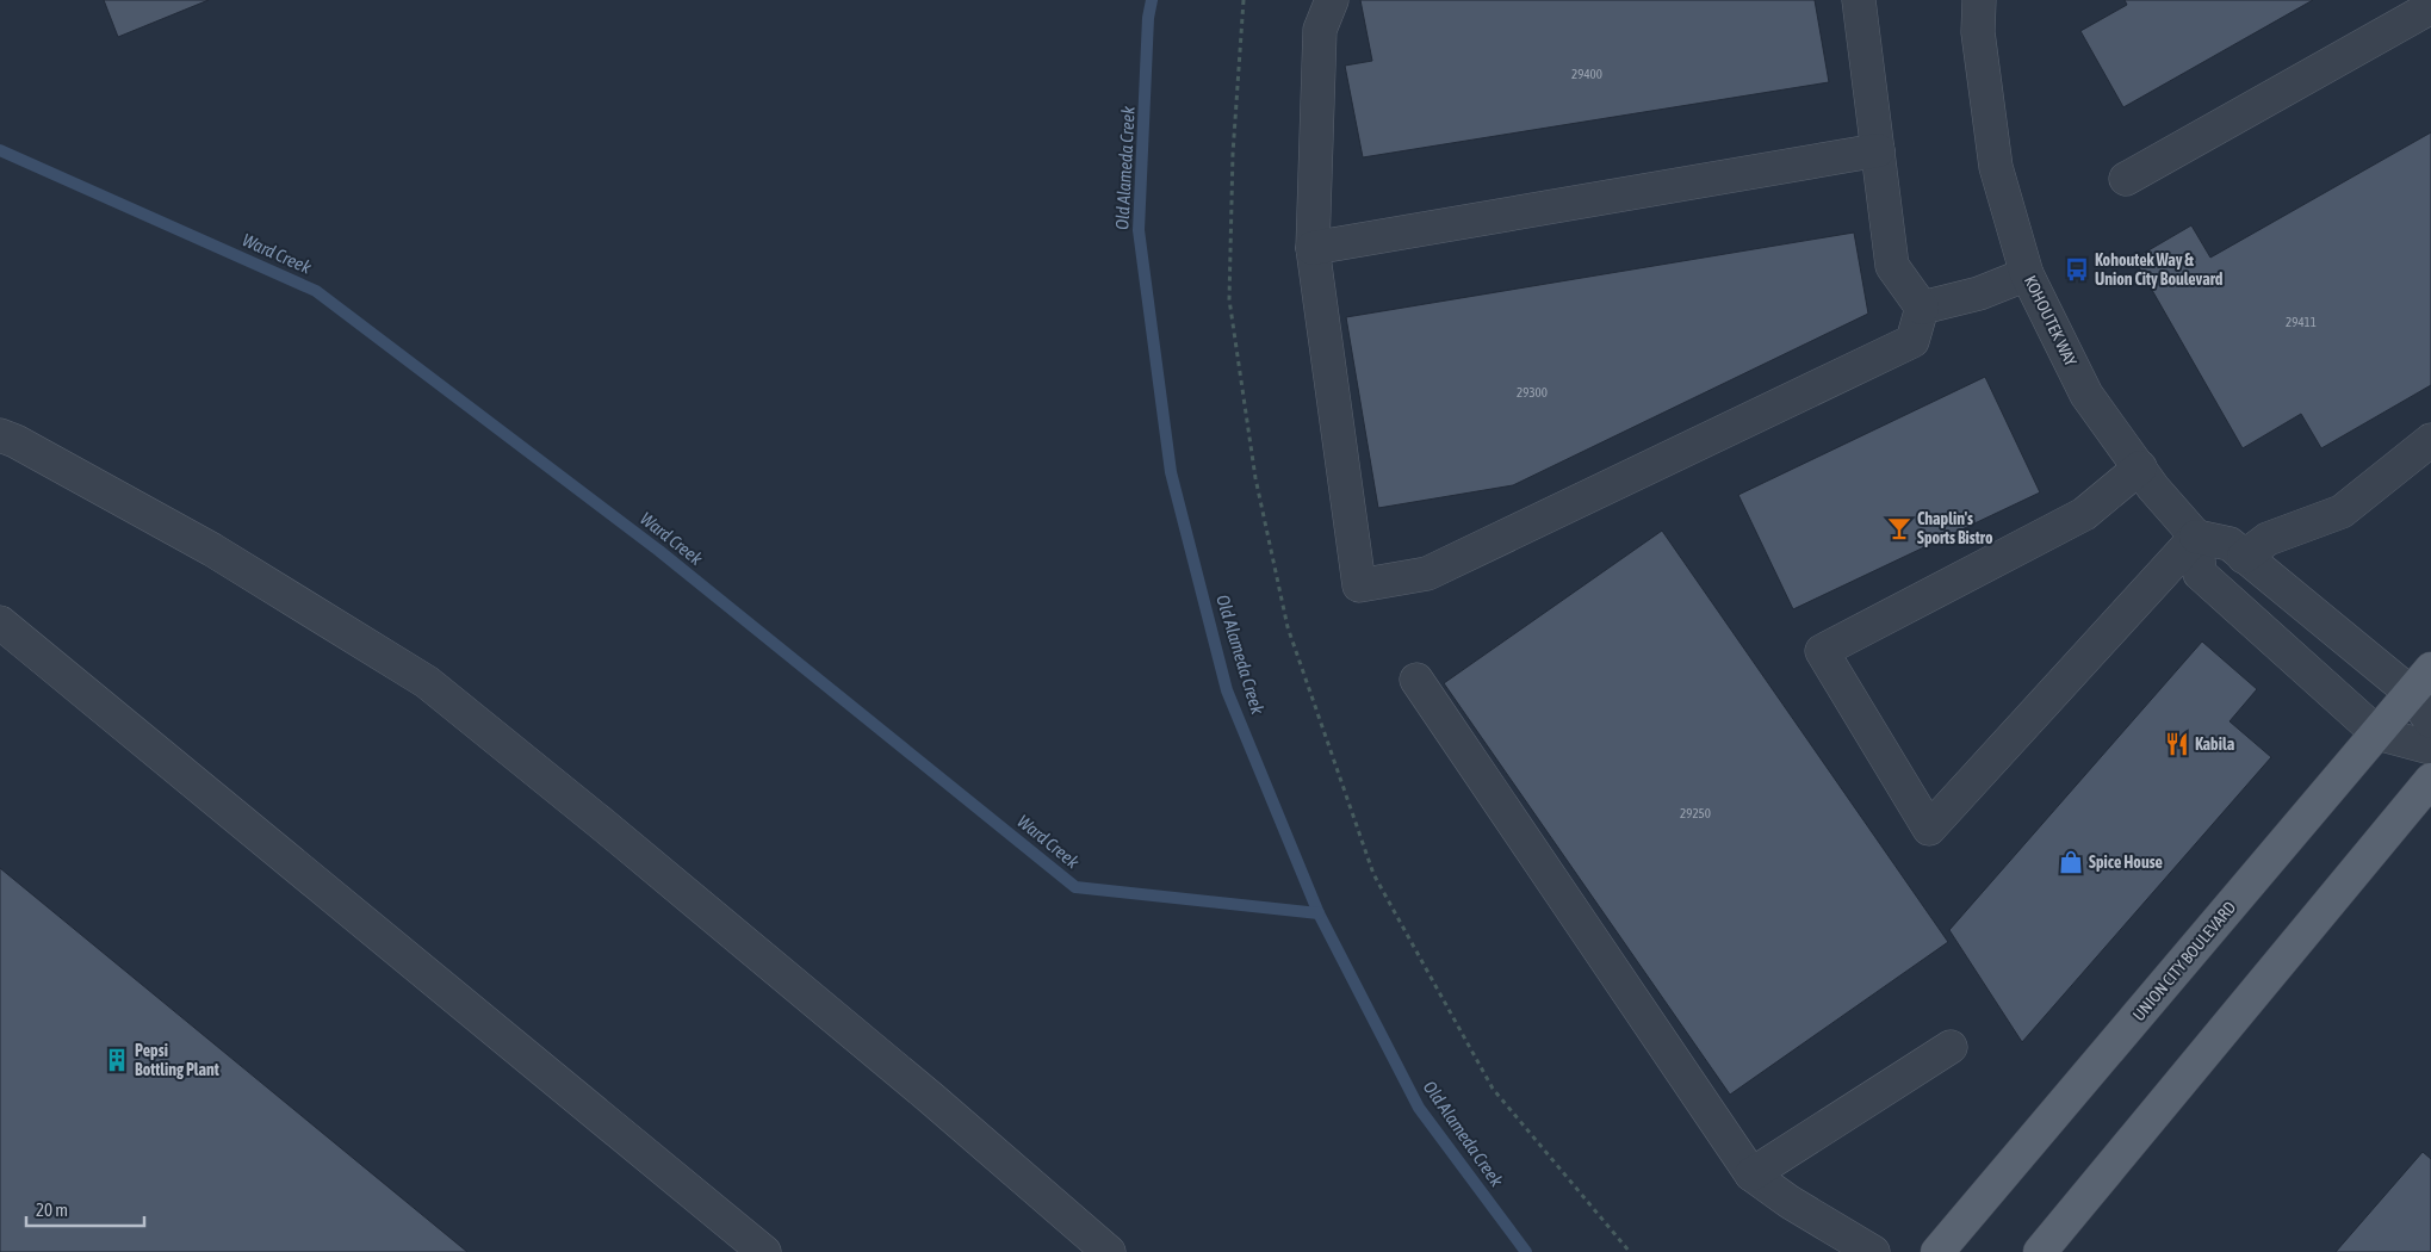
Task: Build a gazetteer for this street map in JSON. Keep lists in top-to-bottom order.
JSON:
{
  "streets": {
    "main road": ["UNION CITY BOULEVARD"],
    "street": ["KOHOUTEK WAY"]
  },
  "water": ["Old Alameda Creek", "Ward Creek"],
  "places": {
    "bus stop": ["Kohoutek Way & Union City Boulevard"],
    "bar": ["Chaplin's Sports Bistro"],
    "restaurant": ["Kabila"],
    "shop": ["Spice House"],
    "building": ["Pepsi Bottling Plant"]
  },
  "house_numbers": [
    "29400",
    "29411",
    "29300",
    "29250"
  ],
  "scale_bar": "20 m"
}
